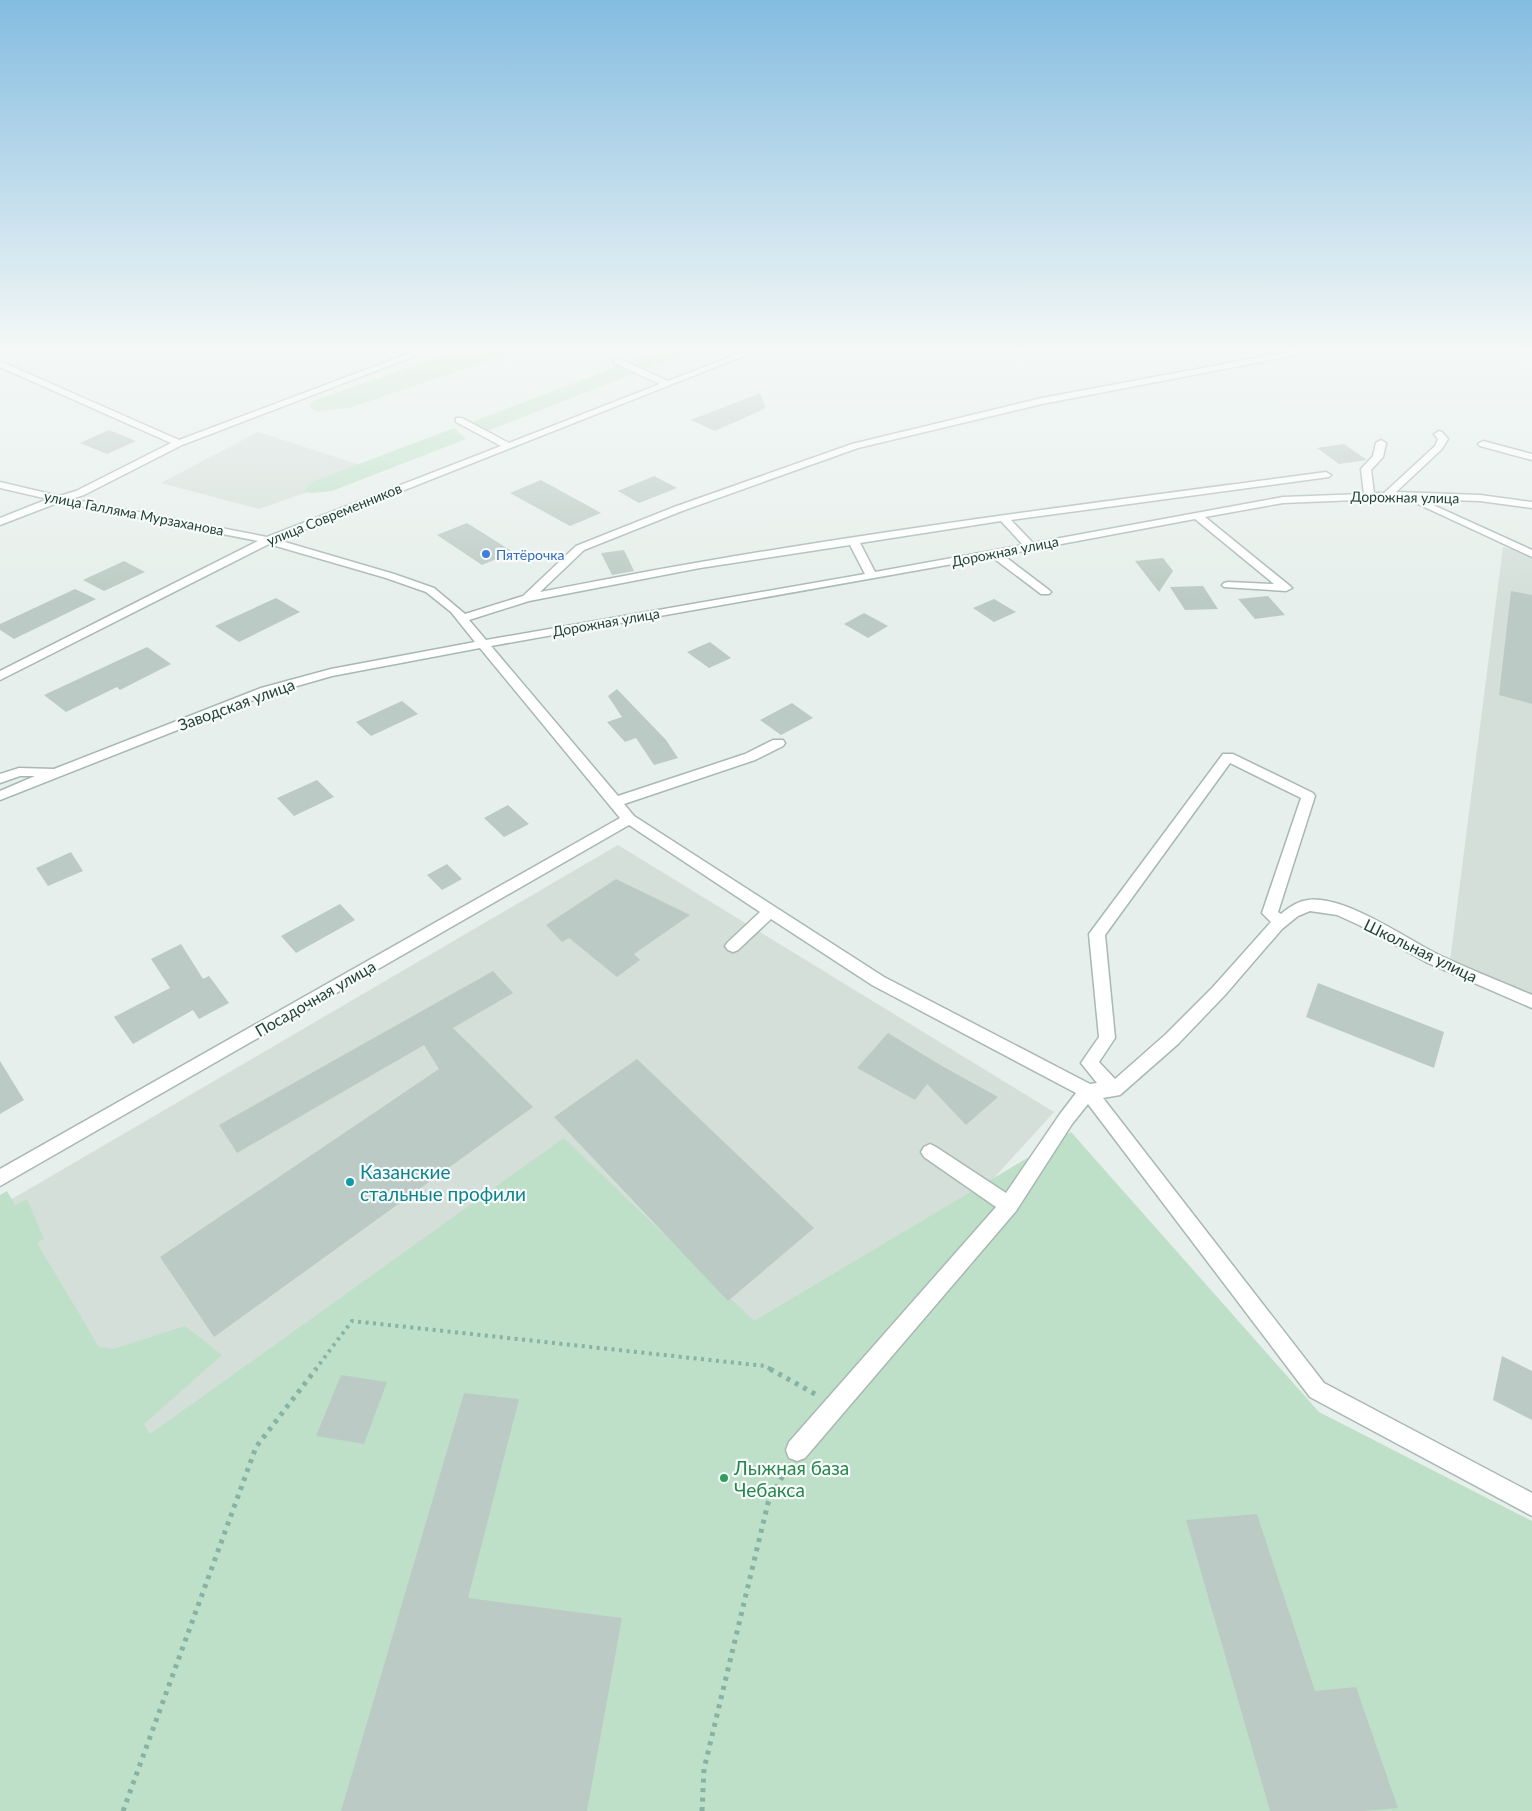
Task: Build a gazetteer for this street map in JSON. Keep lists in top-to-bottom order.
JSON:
{
  "streets": {
    "street": [
      "Дорожная улица",
      "улица Галляма Мурзаханова",
      "улица Современников",
      "Заводская улица",
      "Школьная улица",
      "Посадочная улица"
    ]
  },
  "crossings": [
    ["Дорожная улица", "улица Галляма Мурзаханова"],
    ["Дорожная улица", "Заводская улица"],
    ["улица Галляма Мурзаханова", "улица Современников"],
    ["улица Галляма Мурзаханова", "Заводская улица"],
    ["улица Галляма Мурзаханова", "Посадочная улица"]
  ],
  "places": ["Пятёрочка", "Казанские стальные профили", "Лыжная база Чебакса"]
}
